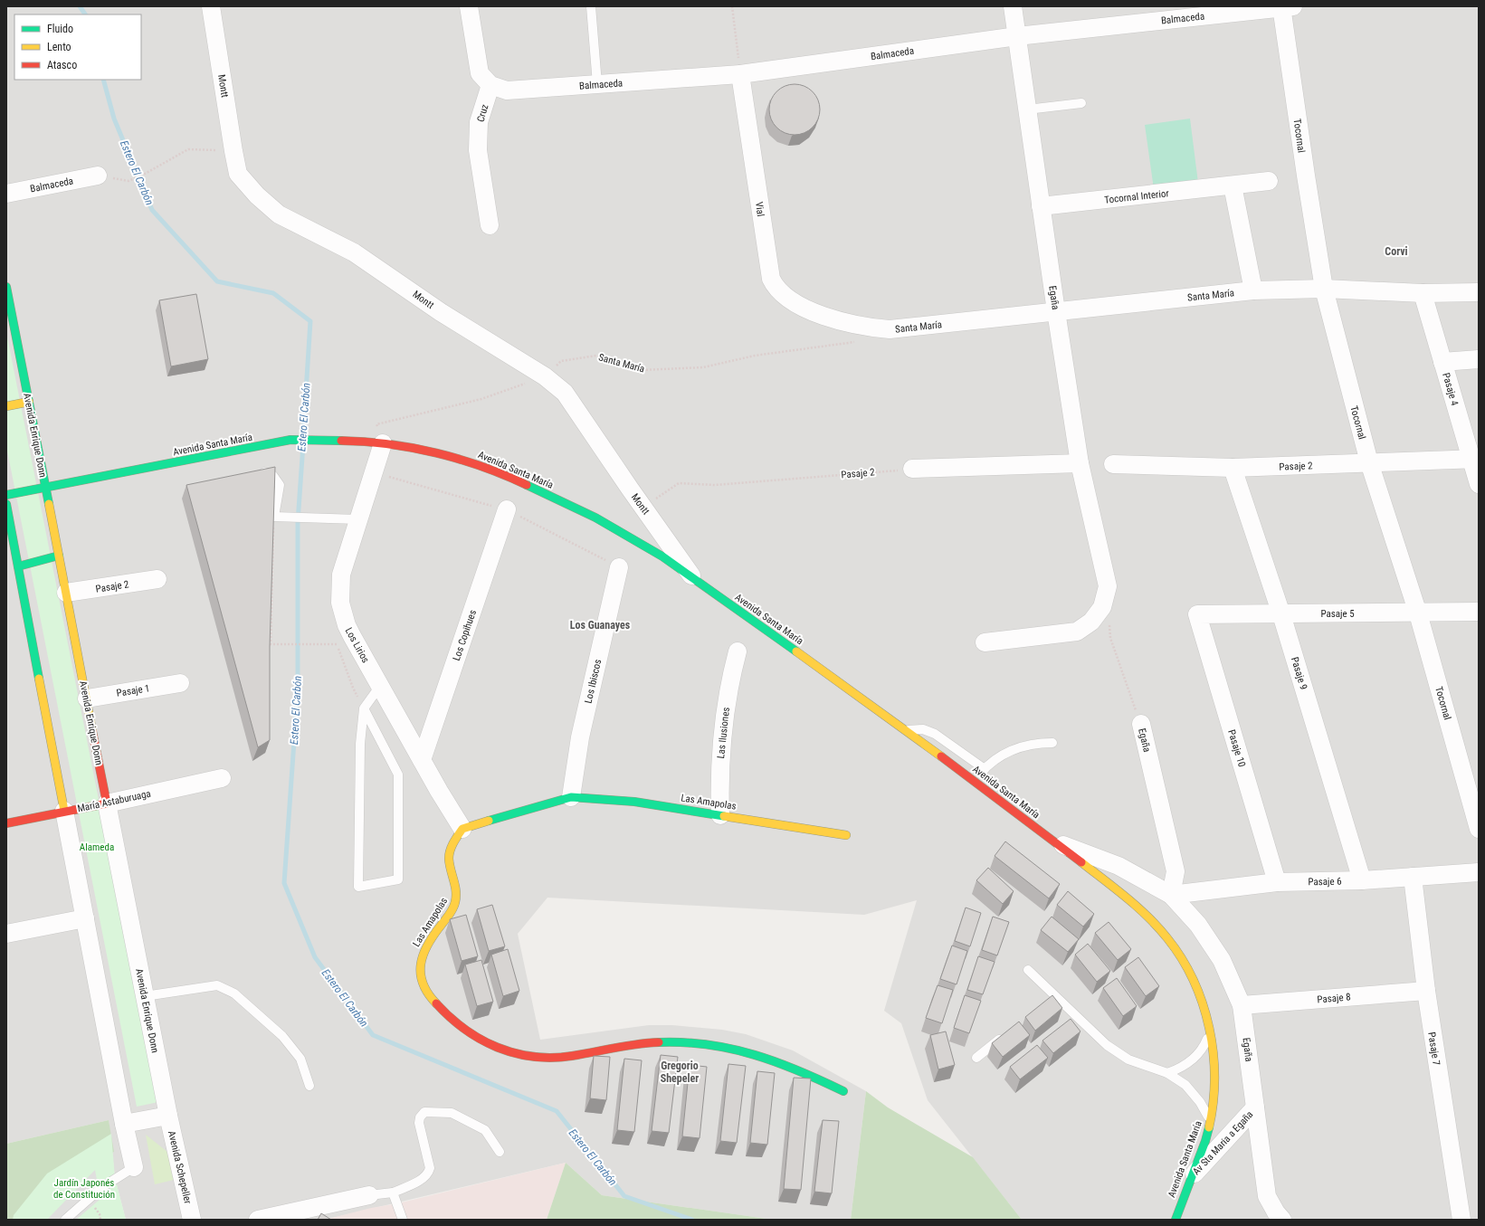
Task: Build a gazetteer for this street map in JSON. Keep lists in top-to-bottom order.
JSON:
{
  "streets": {
    "street": [
      "Balmaceda",
      "Montt",
      "Cruz",
      "Tocornal",
      "Tocornal Interior",
      "Vial",
      "Santa María",
      "Egaña",
      "Pasaje 4",
      "Avenida Enrique Donn",
      "Avenida Santa María",
      "Pasaje 2",
      "Pasaje 5",
      "Los Copihues",
      "Los Lirios",
      "Pasaje 9",
      "Los Ibiscos",
      "Pasaje 1",
      "Las Ilusiones",
      "Pasaje 10",
      "María Astaburuaga",
      "Las Amapolas",
      "Pasaje 6",
      "Pasaje 8",
      "Pasaje 7",
      "Av Sta Maria a Egaña",
      "Avenida Schepeller"
    ]
  },
  "crossings": [
    ["Balmaceda", "Cruz"],
    ["Balmaceda", "Tocornal"],
    ["Balmaceda", "Vial"],
    ["Balmaceda", "Egaña"],
    ["Montt", "Santa María"],
    ["Montt", "Avenida Santa María"],
    ["Montt", "Pasaje 2"],
    ["Tocornal", "Santa María"],
    ["Tocornal", "Pasaje 2"],
    ["Tocornal", "Pasaje 5"],
    ["Tocornal Interior", "Egaña"],
    ["Vial", "Santa María"],
    ["Santa María", "Egaña"],
    ["Santa María", "Pasaje 4"],
    ["Santa María", "Avenida Santa María"],
    ["Santa María", "Los Lirios"],
    ["Egaña", "Avenida Santa María"],
    ["Egaña", "Pasaje 6"],
    ["Egaña", "Pasaje 8"],
    ["Egaña", "Av Sta Maria a Egaña"],
    ["Pasaje 4", "Pasaje 2"],
    ["Avenida Enrique Donn", "Avenida Santa María"],
    ["Avenida Enrique Donn", "Pasaje 2"],
    ["Avenida Enrique Donn", "Pasaje 1"],
    ["Avenida Enrique Donn", "María Astaburuaga"],
    ["Avenida Enrique Donn", "Avenida Schepeller"],
    ["Avenida Santa María", "Los Lirios"],
    ["Avenida Santa María", "Av Sta Maria a Egaña"],
    ["Pasaje 2", "Pasaje 9"],
    ["Pasaje 5", "Pasaje 9"],
    ["Pasaje 5", "Pasaje 10"],
    ["Los Copihues", "Los Lirios"],
    ["Los Lirios", "Las Amapolas"],
    ["Pasaje 9", "Pasaje 6"],
    ["Los Ibiscos", "Las Amapolas"],
    ["Las Ilusiones", "Las Amapolas"],
    ["Pasaje 10", "Pasaje 6"],
    ["Pasaje 6", "Pasaje 7"],
    ["Pasaje 8", "Pasaje 7"]
  ],
  "districts": ["Corvi", "Los Guanayes", "Gregorio Shepeler"],
  "water": ["Estero El Carbón"],
  "parks": ["Alameda", "Jardín Japonés de Constitución"],
  "legend": ["Fluido", "Lento", "Atasco"]
}
